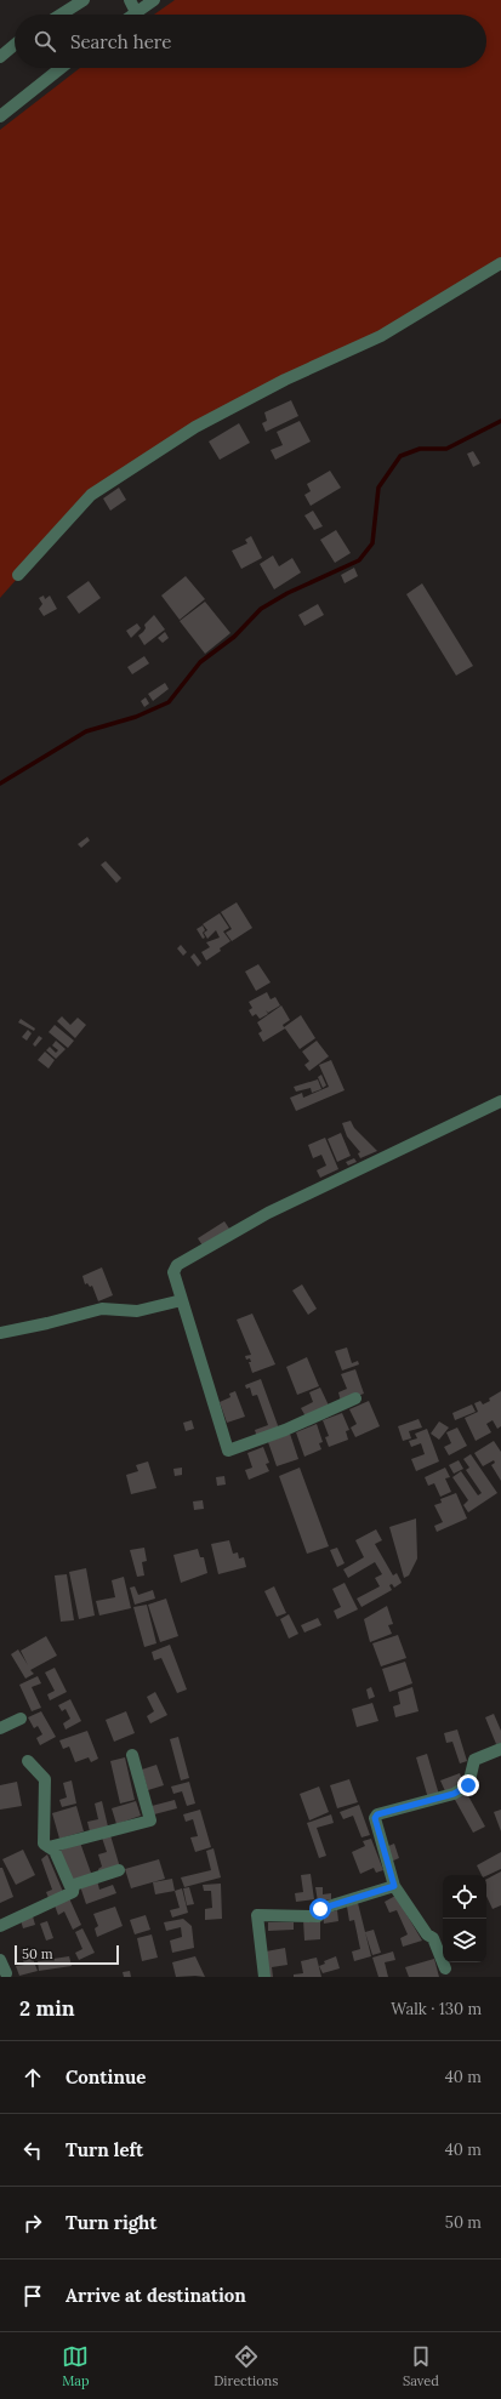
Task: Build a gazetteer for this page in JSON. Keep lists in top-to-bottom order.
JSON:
{
  "scale_bar": "50 m",
  "page": {
    "search": "Search here",
    "scale": "50 m",
    "heading": ["2 min", "Walk · 130 m"],
    "list": [
      ["Continue", "40 m"],
      ["Turn left", "40 m"],
      ["Turn right", "50 m"],
      "Arrive at destination"
    ],
    "nav": ["Map", "Directions", "Saved"]
  }
}
